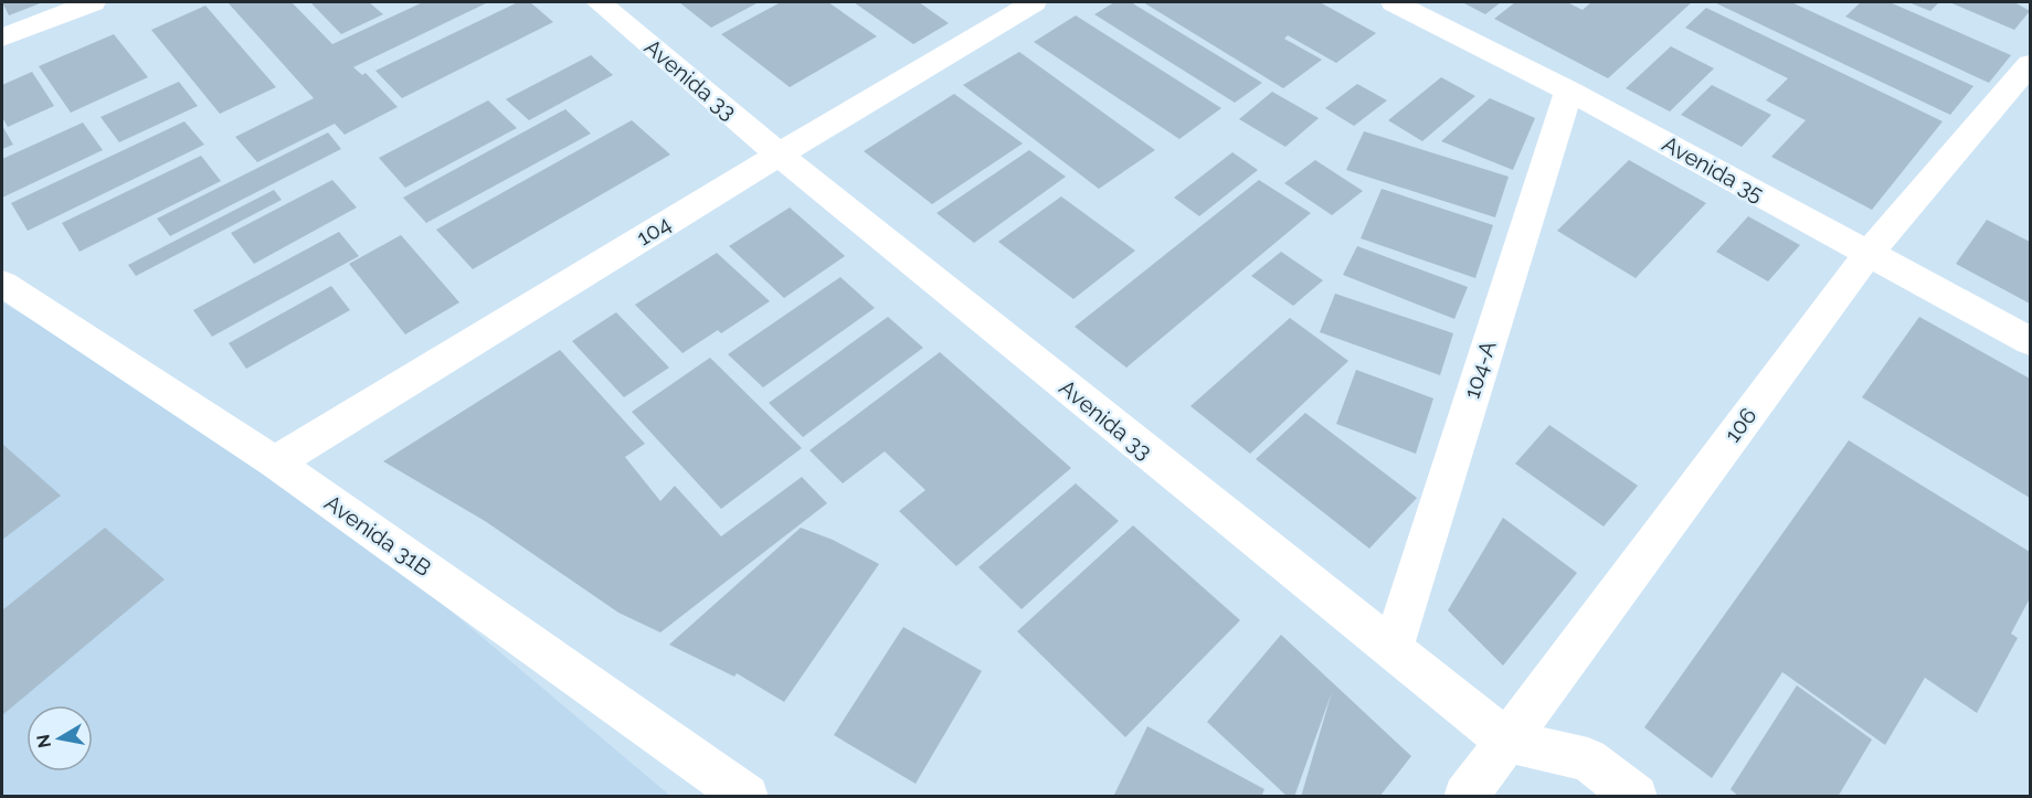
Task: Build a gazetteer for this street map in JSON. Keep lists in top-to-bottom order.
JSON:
{
  "streets": {
    "street": [
      "Avenida 33",
      "Avenida 35",
      "104",
      "104-A",
      "106",
      "Avenida 31B"
    ]
  },
  "crossings": [
    ["Avenida 33", "104"],
    ["Avenida 33", "104-A"],
    ["Avenida 33", "106"],
    ["Avenida 35", "104-A"],
    ["Avenida 35", "106"],
    ["104", "Avenida 31B"]
  ],
  "north": "left"
}
